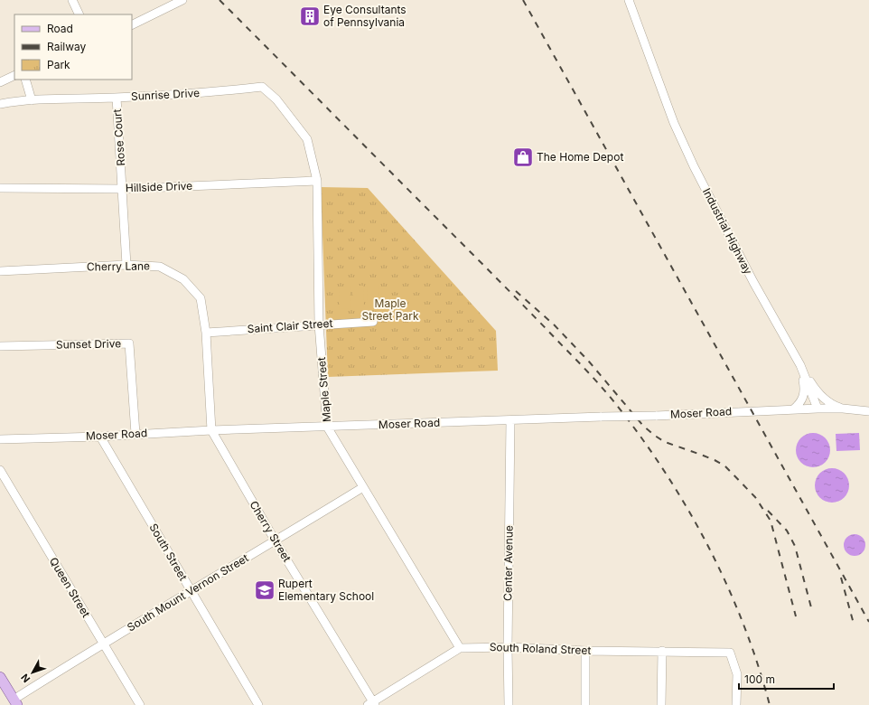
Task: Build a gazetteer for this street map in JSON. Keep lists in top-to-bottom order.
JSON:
{
  "streets": {
    "street": [
      "Sunrise Drive",
      "Rose Court",
      "Hillside Drive",
      "Industrial Highway",
      "Cherry Lane",
      "Saint Clair Street",
      "Sunset Drive",
      "Maple Street",
      "Moser Road",
      "Cherry Street",
      "South Street",
      "Center Avenue",
      "Queen Street",
      "South Mount Vernon Street",
      "South Roland Street"
    ]
  },
  "crossings": [
    ["Sunrise Drive", "Rose Court"],
    ["Sunrise Drive", "Maple Street"],
    ["Rose Court", "Hillside Drive"],
    ["Rose Court", "Cherry Lane"],
    ["Hillside Drive", "Maple Street"],
    ["Industrial Highway", "Moser Road"],
    ["Cherry Lane", "Saint Clair Street"],
    ["Cherry Lane", "Moser Road"],
    ["Cherry Lane", "Cherry Street"],
    ["Saint Clair Street", "Maple Street"],
    ["Sunset Drive", "Moser Road"],
    ["Maple Street", "Moser Road"],
    ["Maple Street", "South Mount Vernon Street"],
    ["Maple Street", "South Roland Street"],
    ["Moser Road", "Cherry Street"],
    ["Moser Road", "South Street"],
    ["Moser Road", "Center Avenue"],
    ["Cherry Street", "South Mount Vernon Street"],
    ["South Street", "South Mount Vernon Street"],
    ["Center Avenue", "South Roland Street"],
    ["Queen Street", "South Mount Vernon Street"]
  ],
  "parks": ["Maple Street Park"],
  "places": {
    "building": ["Eye Consultants of Pennsylvania"],
    "shop": ["The Home Depot"],
    "school or university": ["Rupert Elementary School"]
  },
  "legend": ["Road", "Railway", "Park"],
  "scale_bar": "100 m",
  "north": "bottom left"
}
